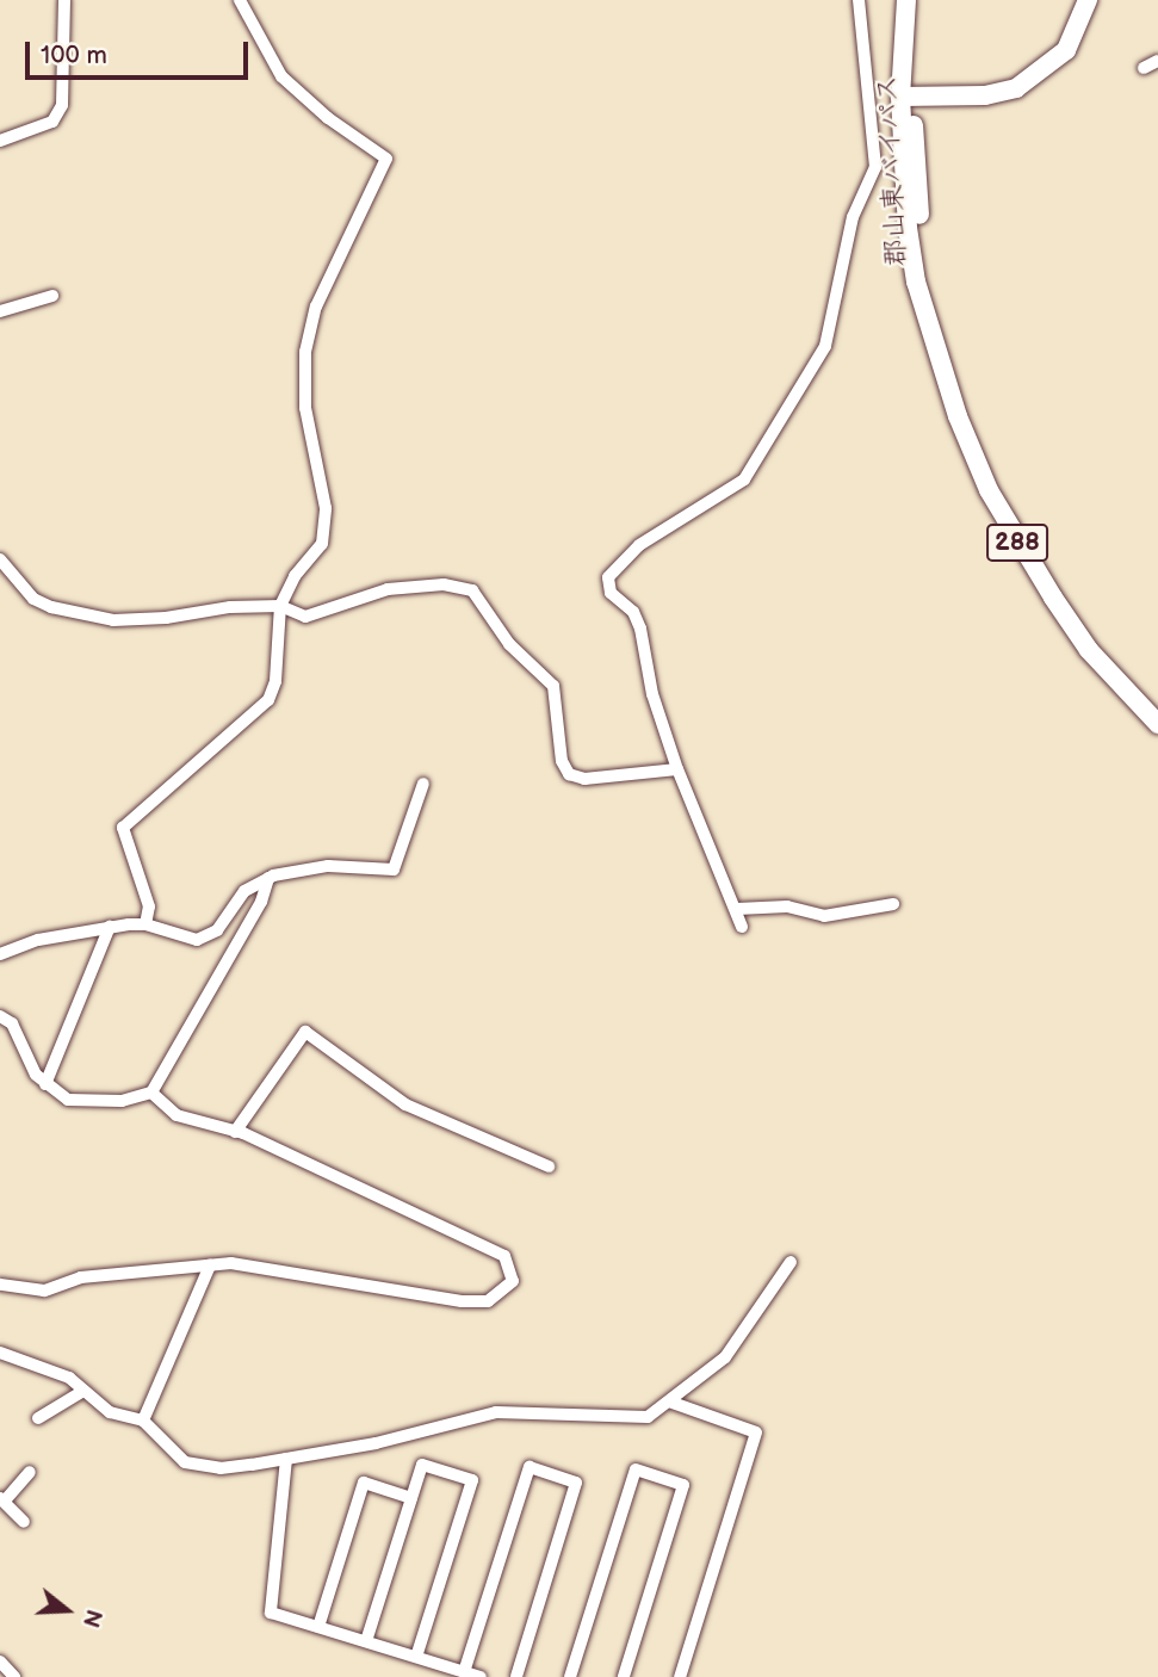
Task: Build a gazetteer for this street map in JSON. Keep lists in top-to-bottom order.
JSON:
{
  "streets": {
    "highway": ["郡山東バイパス", "288"]
  },
  "scale_bar": "100 m",
  "north": "right"
}
